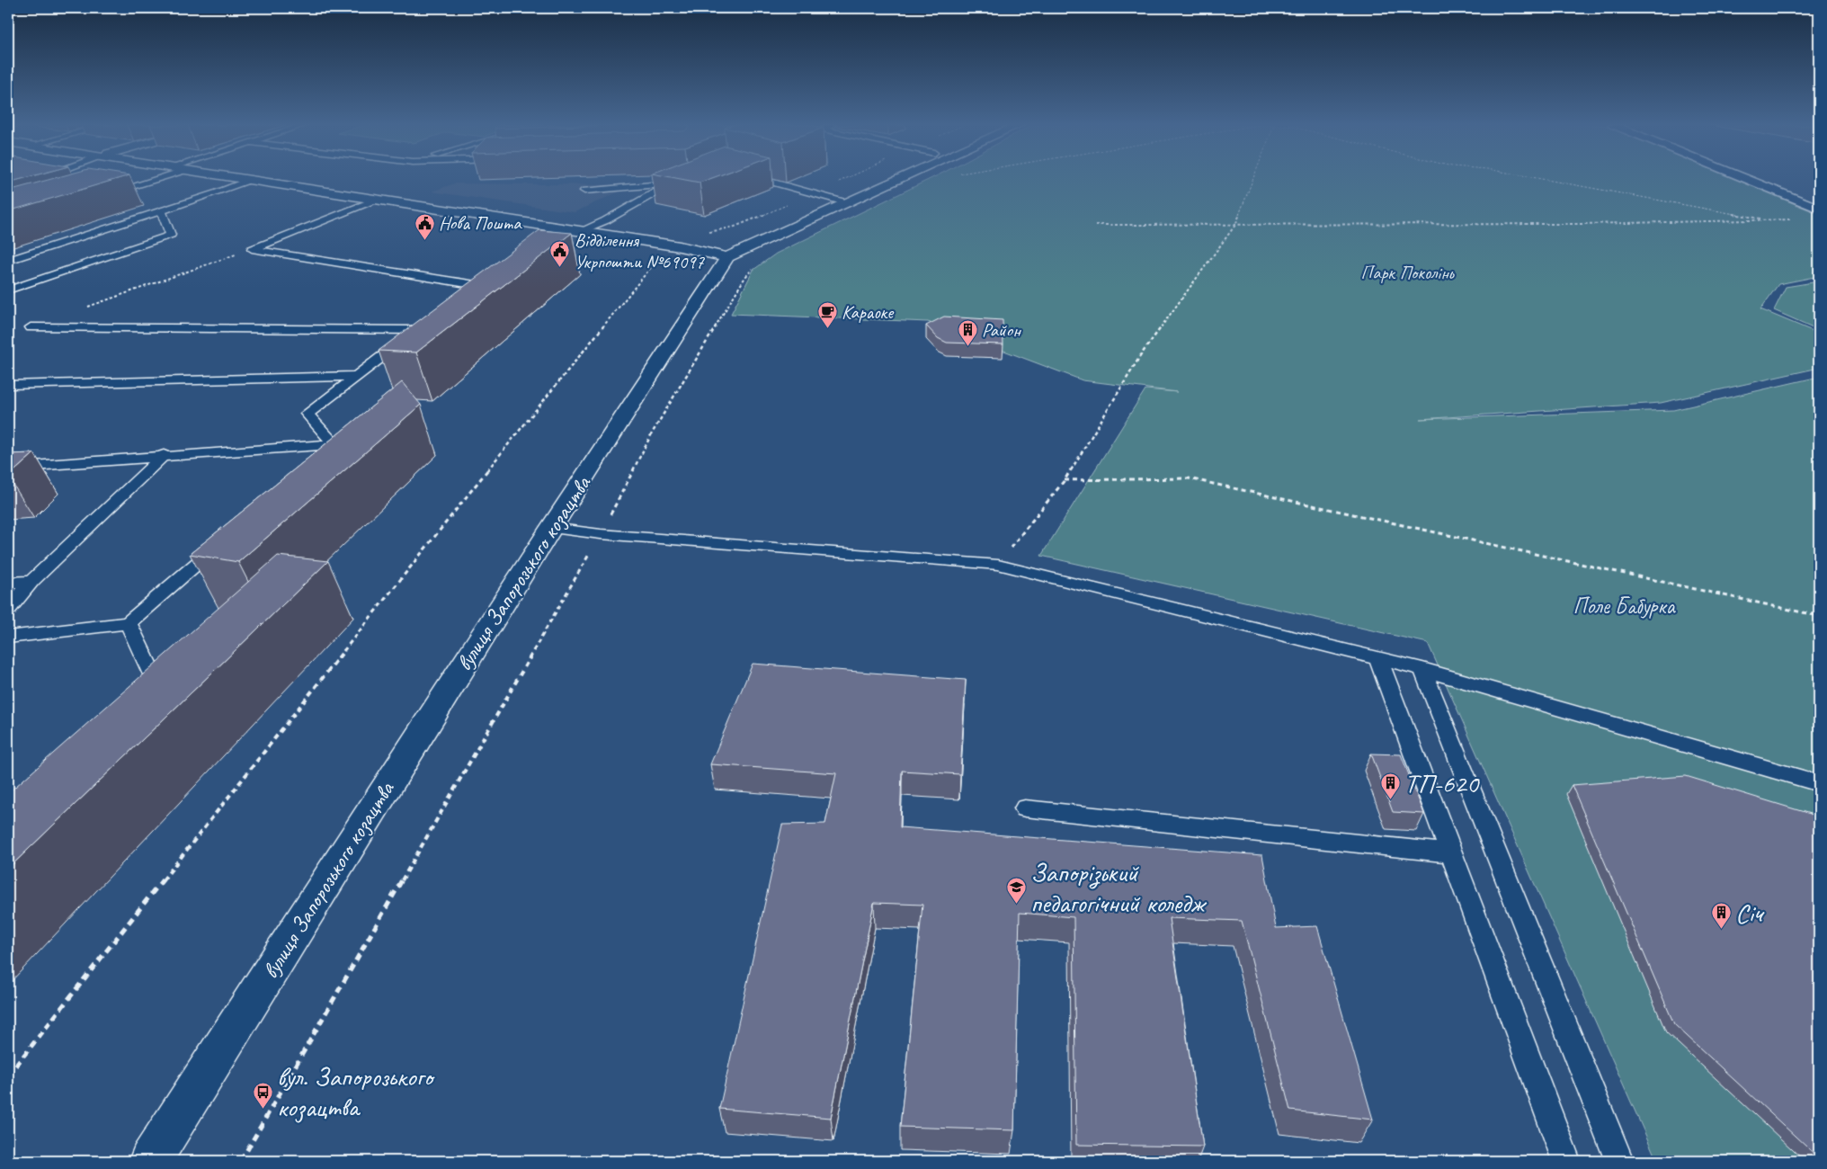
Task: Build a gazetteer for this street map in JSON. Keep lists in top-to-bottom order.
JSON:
{
  "streets": {
    "street": ["вулиця Запорозького козацтва"]
  },
  "parks": ["Парк Поколінь", "Поле Бабурка"],
  "places": {
    "public building": ["Нова Пошта", "Відділення Укрпошти №69097"],
    "cafe": ["Караоке"],
    "building": ["Район", "ТП-620", "Січ"],
    "school or university": ["Запорізький педагогічний коледж"],
    "bus stop": ["вул. Запорозького козацтва"]
  }
}
